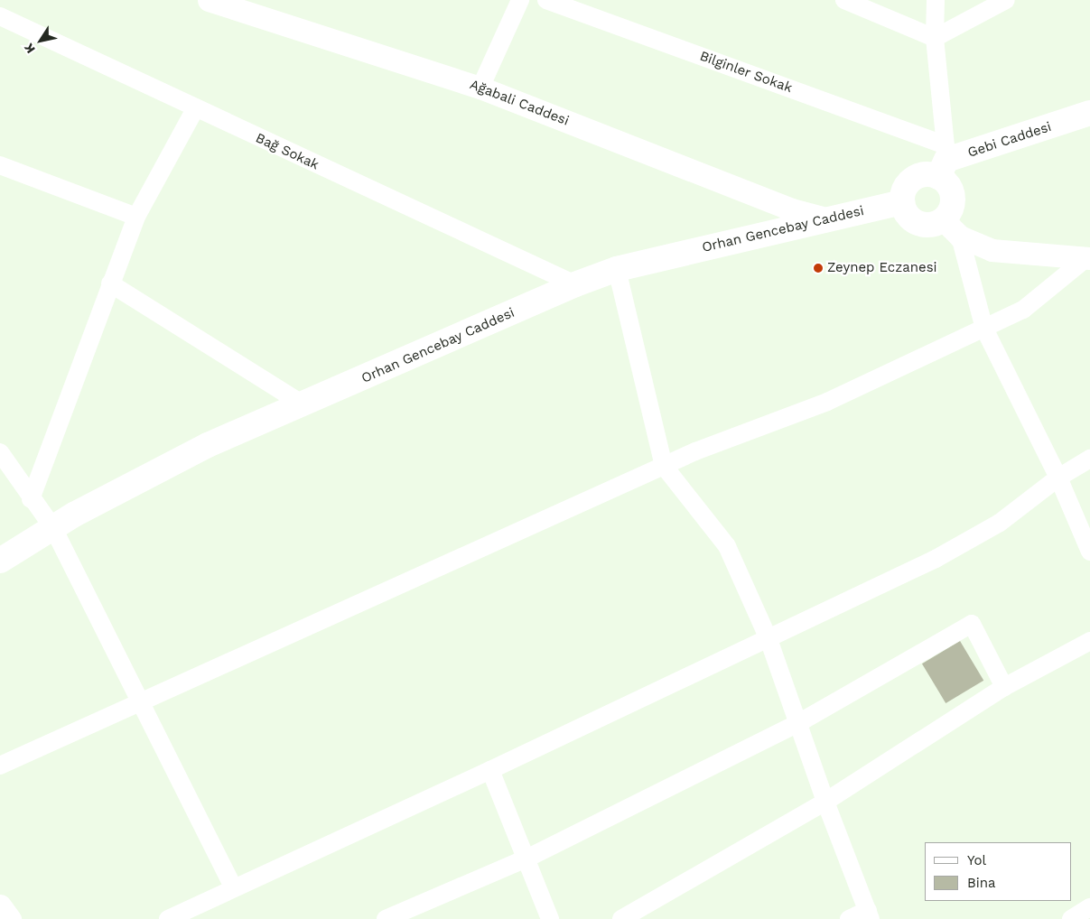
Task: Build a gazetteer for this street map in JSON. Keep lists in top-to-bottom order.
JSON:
{
  "streets": {
    "main road": ["Gebi Caddesi", "Orhan Gencebay Caddesi"],
    "street": ["Bilginler Sokak", "Ağabali Caddesi", "Bağ Sokak"]
  },
  "crossings": [
    ["Bilginler Sokak", "Gebi Caddesi"],
    ["Ağabali Caddesi", "Orhan Gencebay Caddesi"],
    ["Gebi Caddesi", "Orhan Gencebay Caddesi"],
    ["Bağ Sokak", "Orhan Gencebay Caddesi"]
  ],
  "places": ["Zeynep Eczanesi"],
  "legend": ["Yol", "Bina"],
  "north": "bottom left"
}
